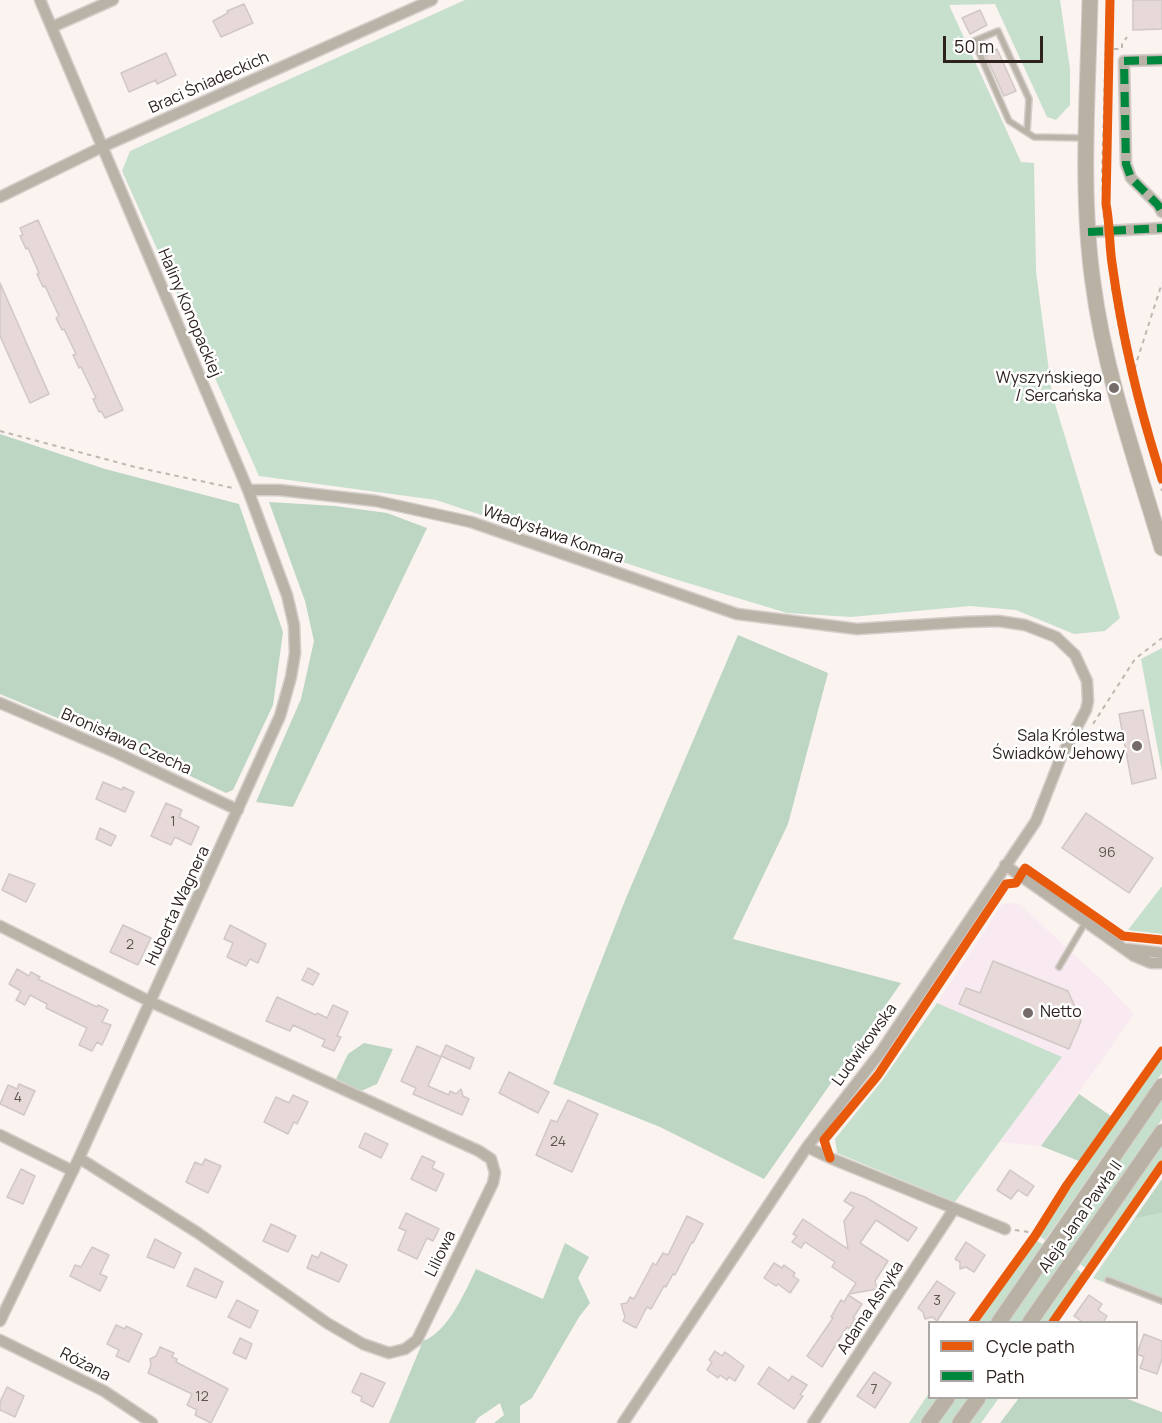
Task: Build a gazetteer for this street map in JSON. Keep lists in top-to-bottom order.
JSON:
{
  "streets": {
    "street": [
      "Braci Śniadeckich",
      "Haliny Konopackiej",
      "Władysława Komara",
      "Bronisława Czecha",
      "Huberta Wagnera",
      "Ludwikowska",
      "Aleja Jana Pawła II",
      "Liliowa",
      "Adama Asnyka",
      "Różana"
    ]
  },
  "crossings": [
    ["Braci Śniadeckich", "Haliny Konopackiej"],
    ["Haliny Konopackiej", "Władysława Komara"],
    ["Haliny Konopackiej", "Huberta Wagnera"],
    ["Władysława Komara", "Huberta Wagnera"],
    ["Władysława Komara", "Ludwikowska"],
    ["Bronisława Czecha", "Huberta Wagnera"],
    ["Huberta Wagnera", "Liliowa"]
  ],
  "places": ["Wyszyńskiego / Sercańska", "Sala Królestwa Świadków Jehowy", "Netto"],
  "house_numbers": [
    "1",
    "96",
    "2",
    "4",
    "24",
    "3",
    "7",
    "12"
  ],
  "legend": ["Cycle path", "Path"],
  "scale_bar": "50 m"
}
